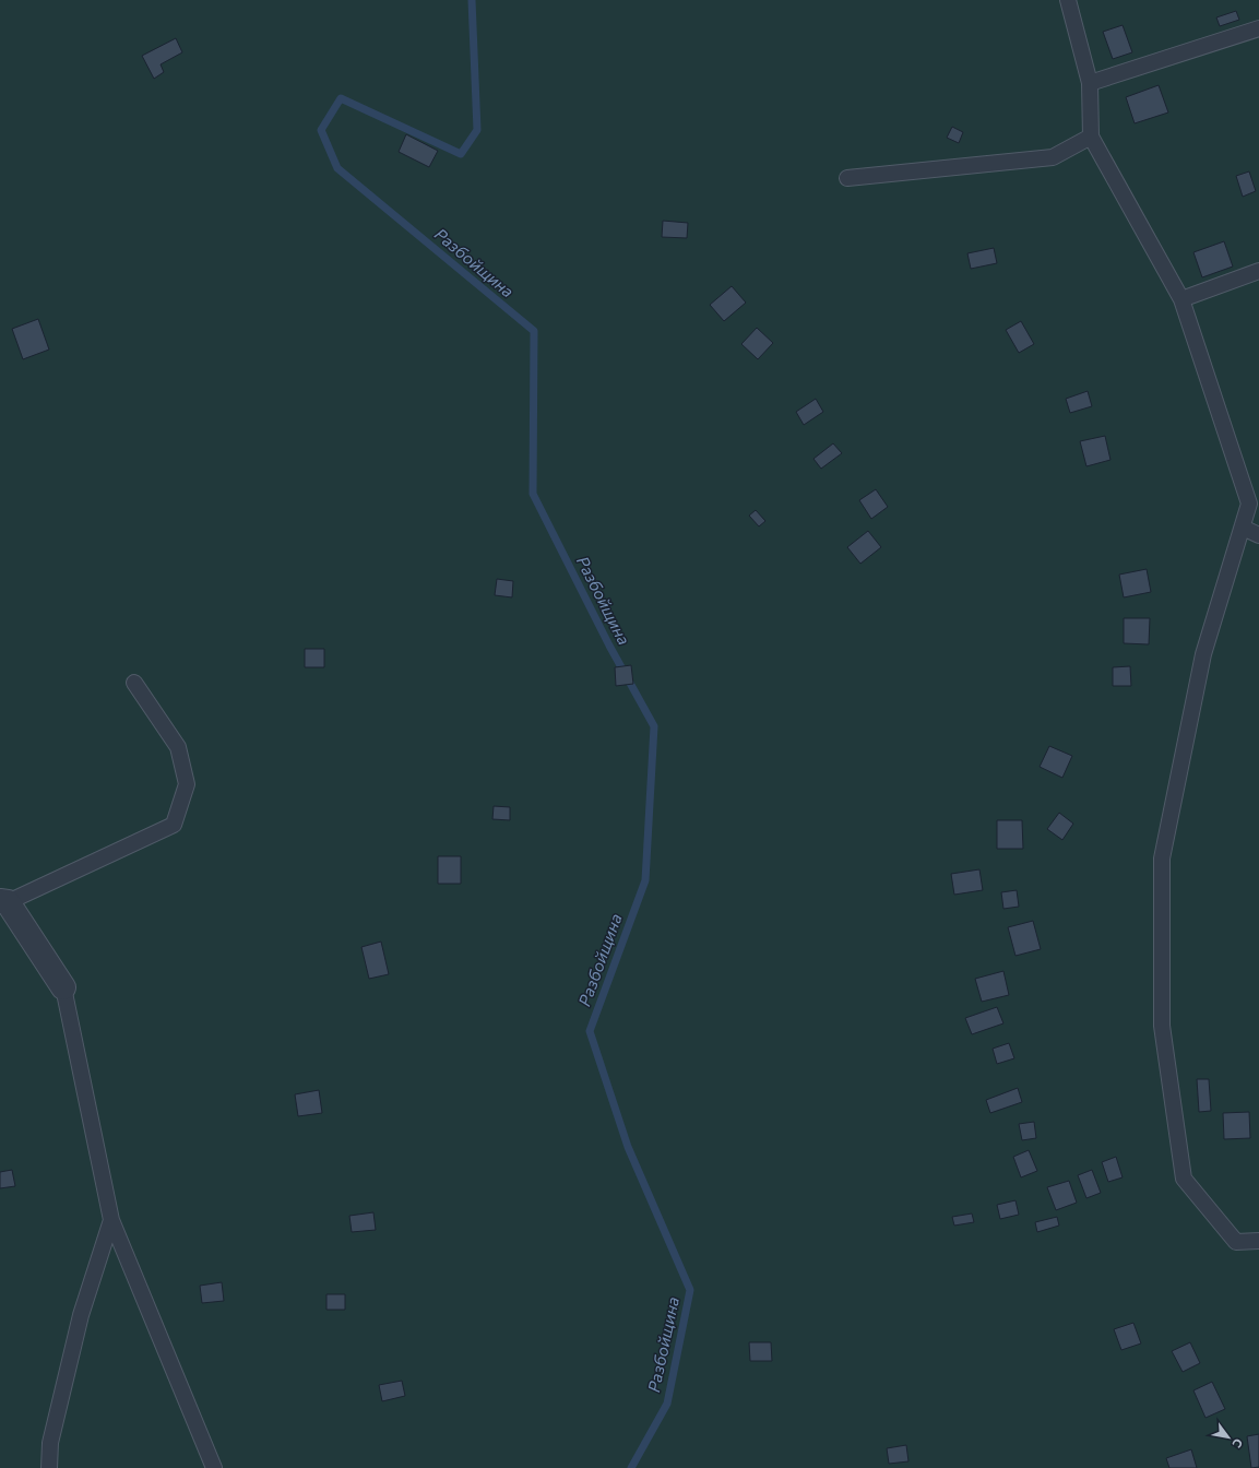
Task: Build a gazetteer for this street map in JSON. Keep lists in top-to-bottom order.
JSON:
{
  "water": ["Разбойщина"],
  "north": "bottom right"
}
